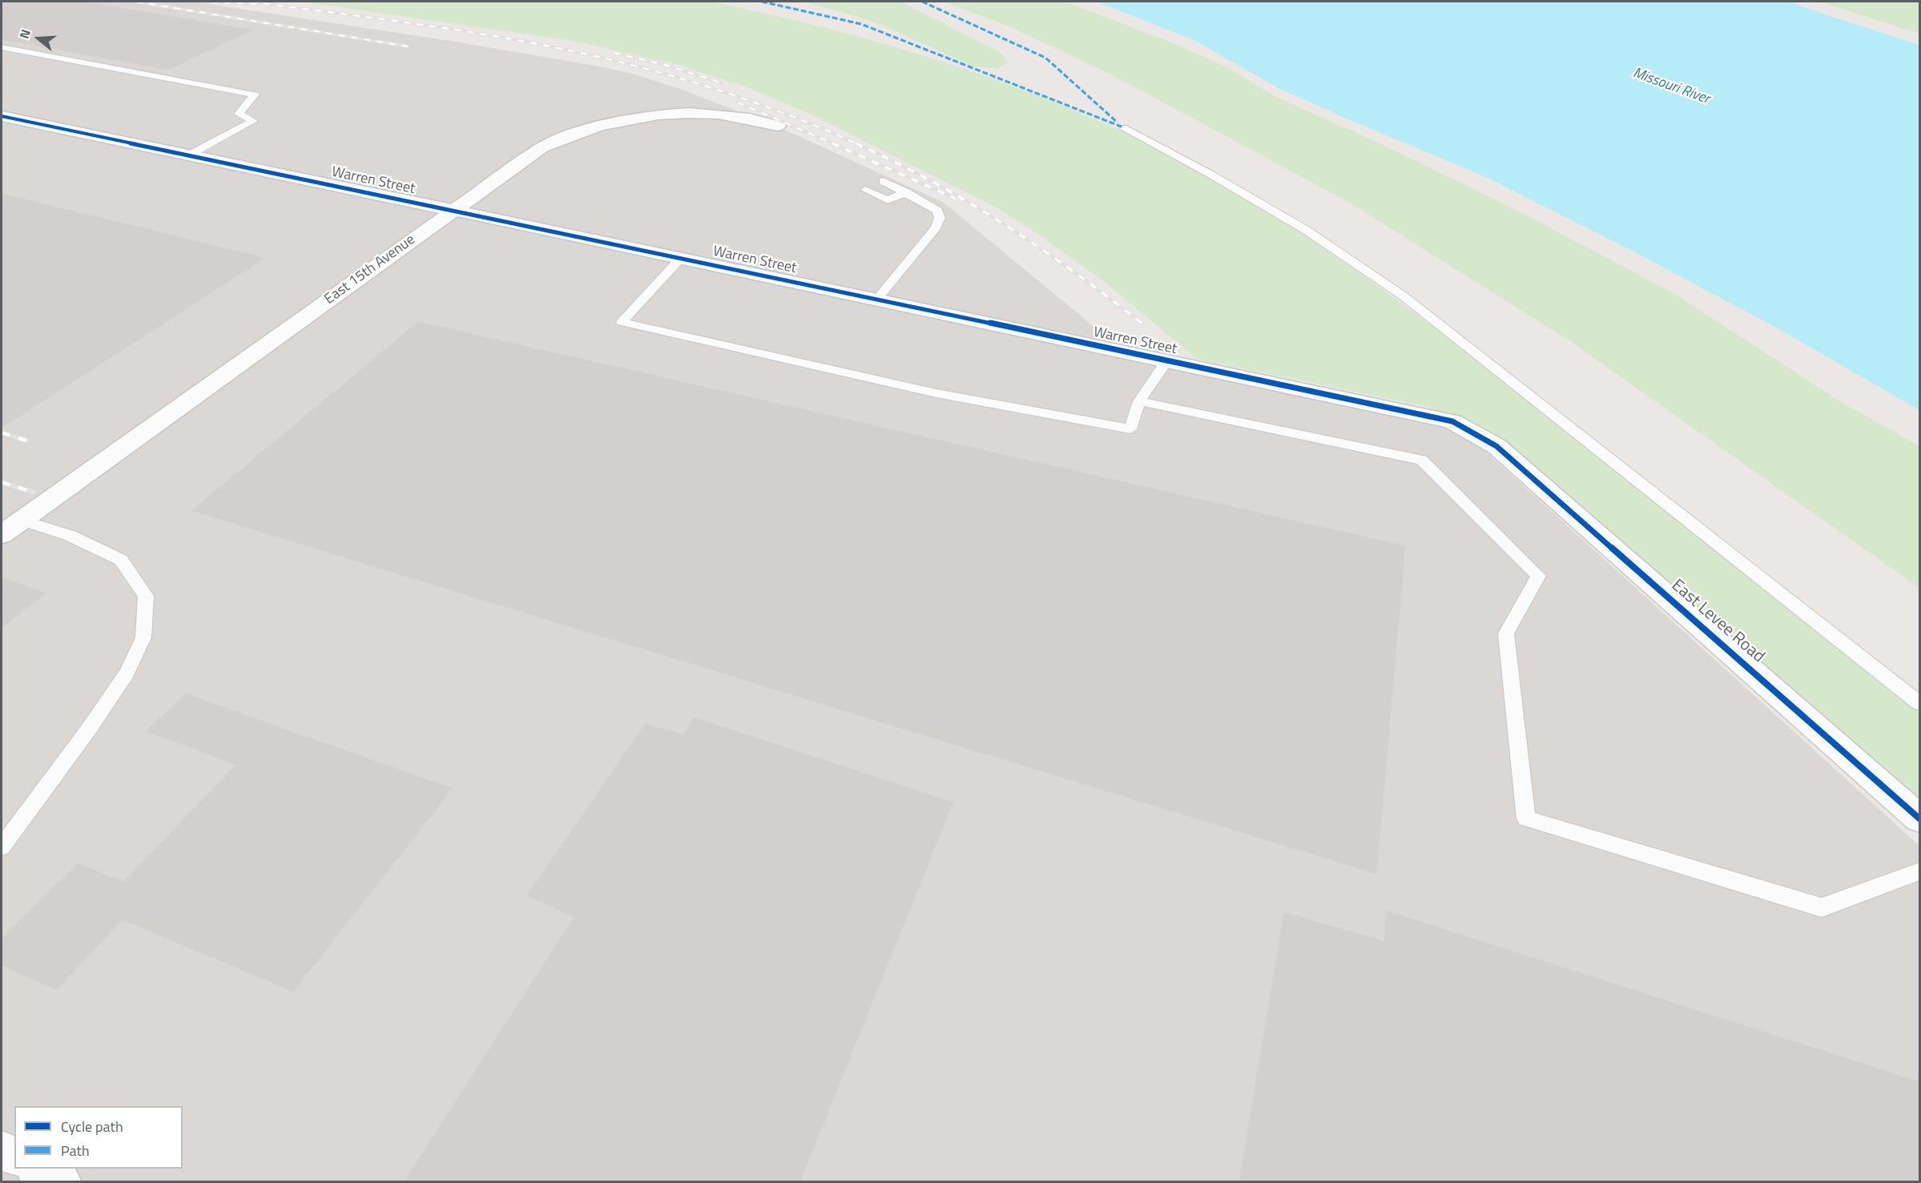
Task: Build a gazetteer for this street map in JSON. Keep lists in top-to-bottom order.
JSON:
{
  "streets": {
    "street": ["Warren Street", "East 15th Avenue", "East Levee Road"]
  },
  "crossings": [
    ["Warren Street", "East 15th Avenue"],
    ["Warren Street", "East Levee Road"]
  ],
  "water": ["Missouri River"],
  "legend": ["Cycle path", "Path"],
  "north": "left"
}
